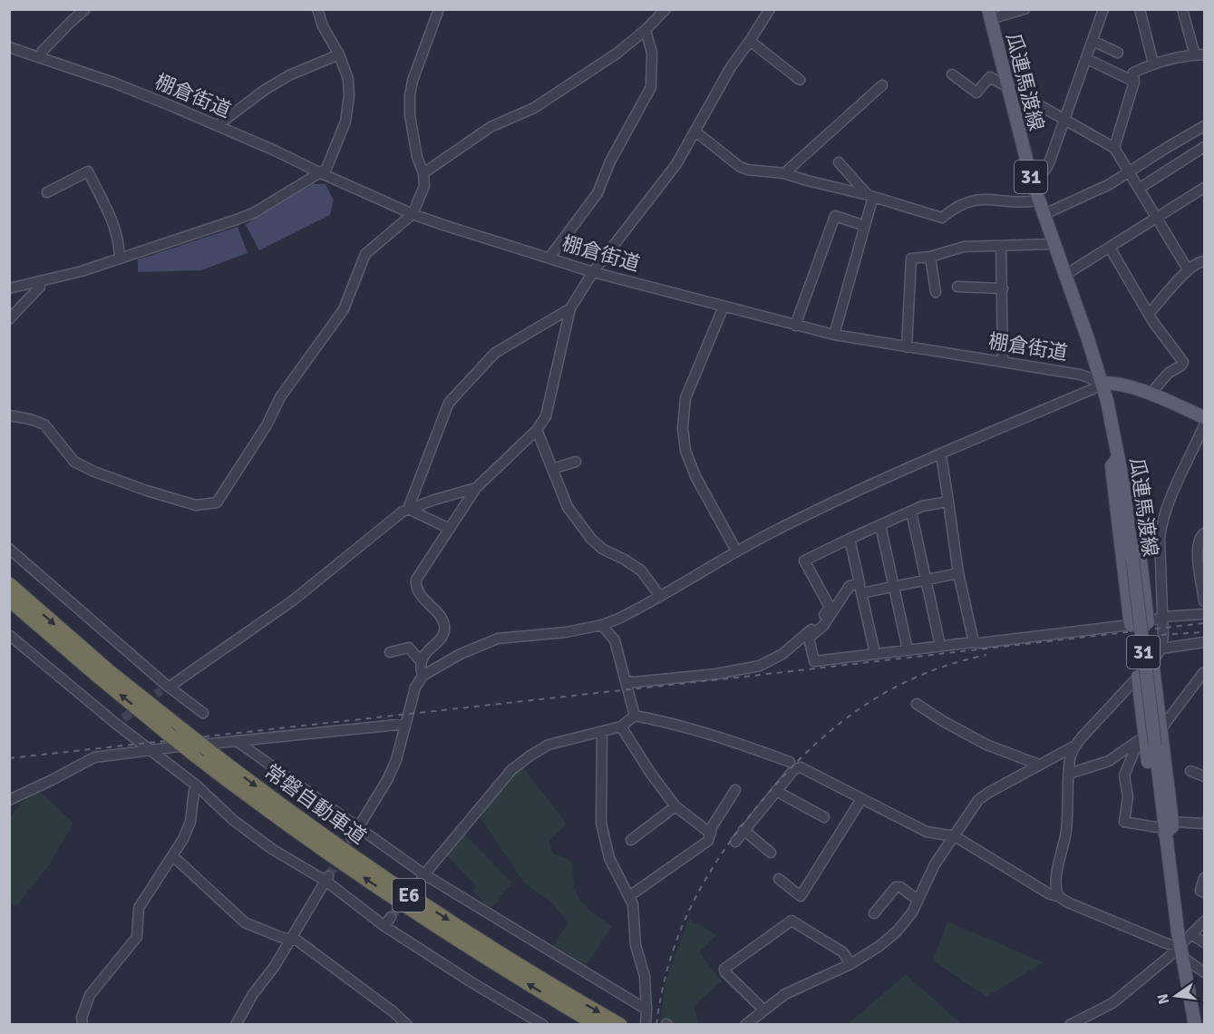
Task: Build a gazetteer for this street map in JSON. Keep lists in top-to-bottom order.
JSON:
{
  "streets": {
    "highway": ["常磐自動車道", "E6"],
    "main road": ["瓜連馬渡線", "棚倉街道", "31"]
  },
  "crossings": [
    ["瓜連馬渡線", "棚倉街道"]
  ],
  "north": "left"
}
